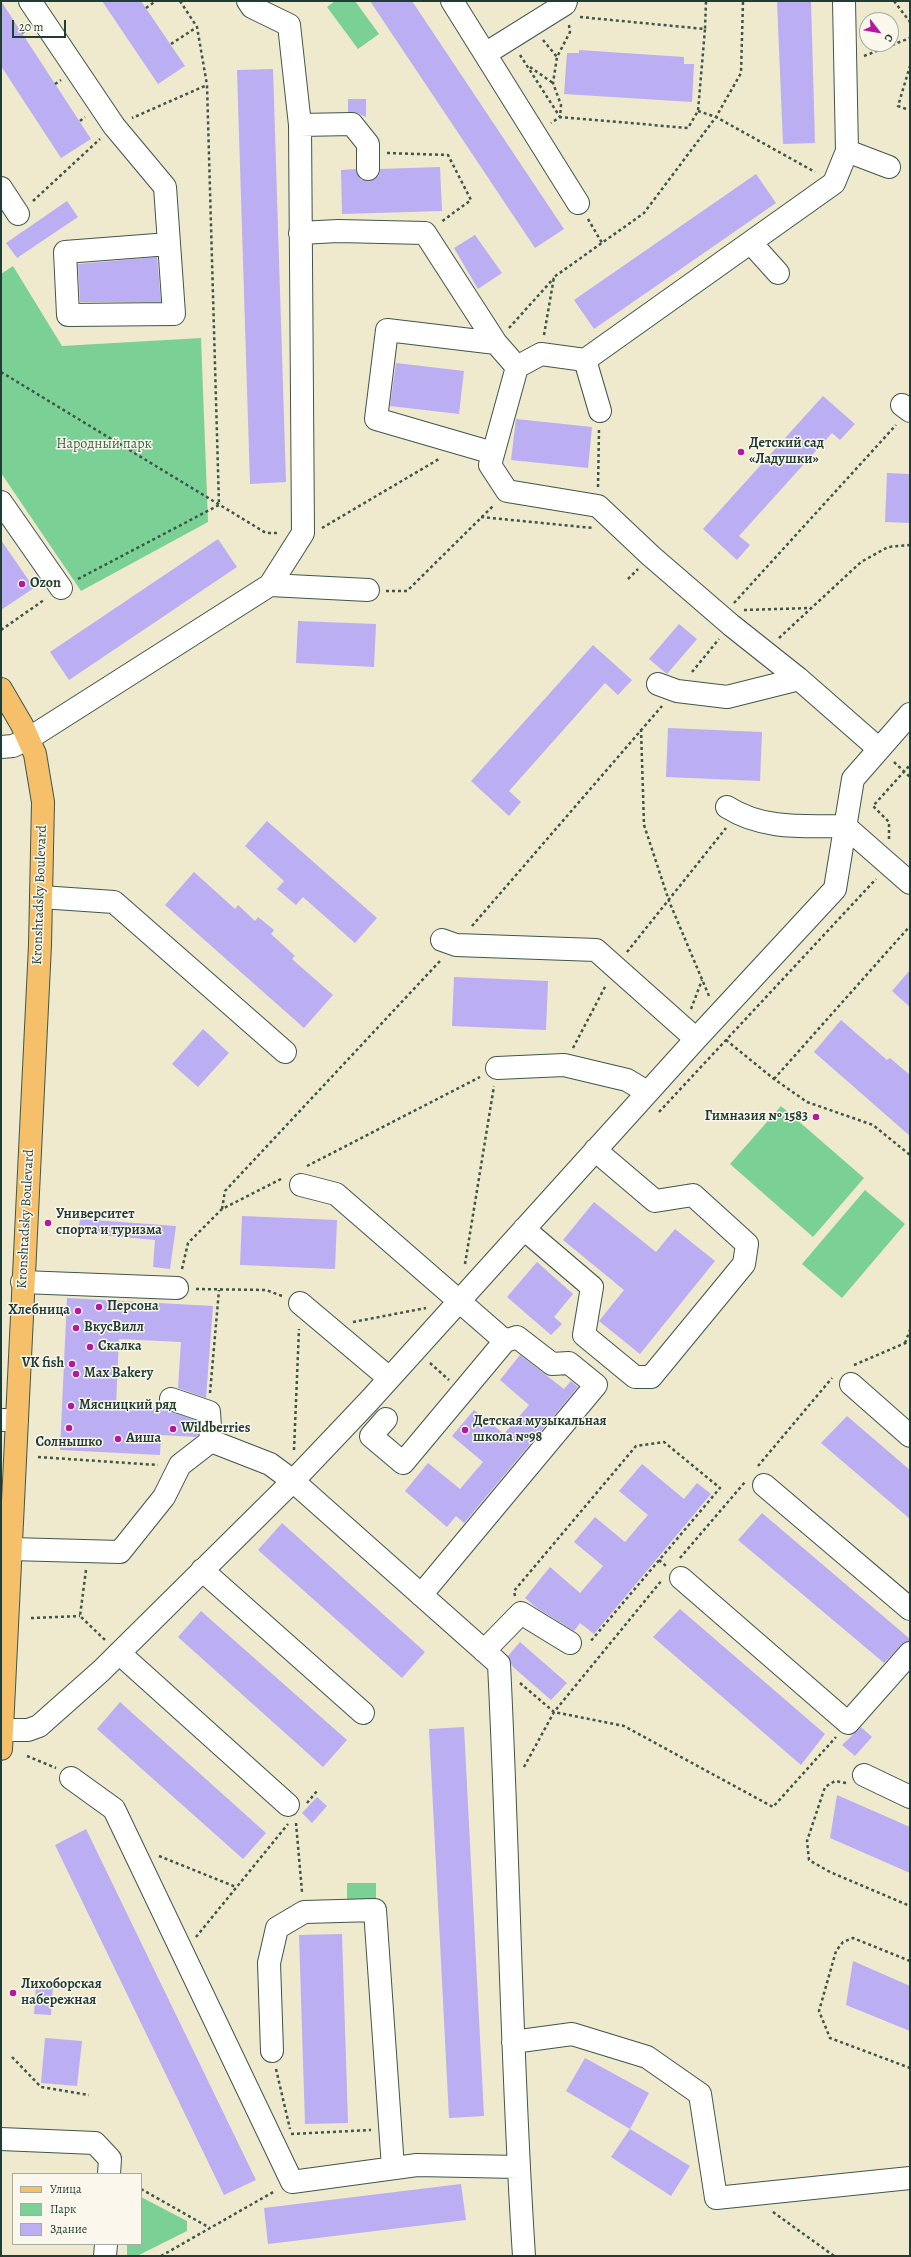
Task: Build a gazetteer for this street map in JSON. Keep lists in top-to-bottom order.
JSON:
{
  "streets": {
    "main road": ["Kronshtadsky Boulevard"]
  },
  "parks": ["Народный парк"],
  "places": [
    "Детский сад «Ладушки»",
    "Ozon",
    "Гимназия № 1583",
    "Университет спорта и туризма",
    "Персона",
    "Хлебница",
    "ВкусВилл",
    "Скалка",
    "VK fish",
    "Max Bakery",
    "Мясницкий ряд",
    "Солнышко",
    "Wildberries",
    "Детская музыкальная школа №98",
    "Аиша",
    "Лихоборская набережная"
  ],
  "legend": ["Улица", "Парк", "Здание"],
  "scale_bar": "20 m",
  "north": "bottom right"
}
